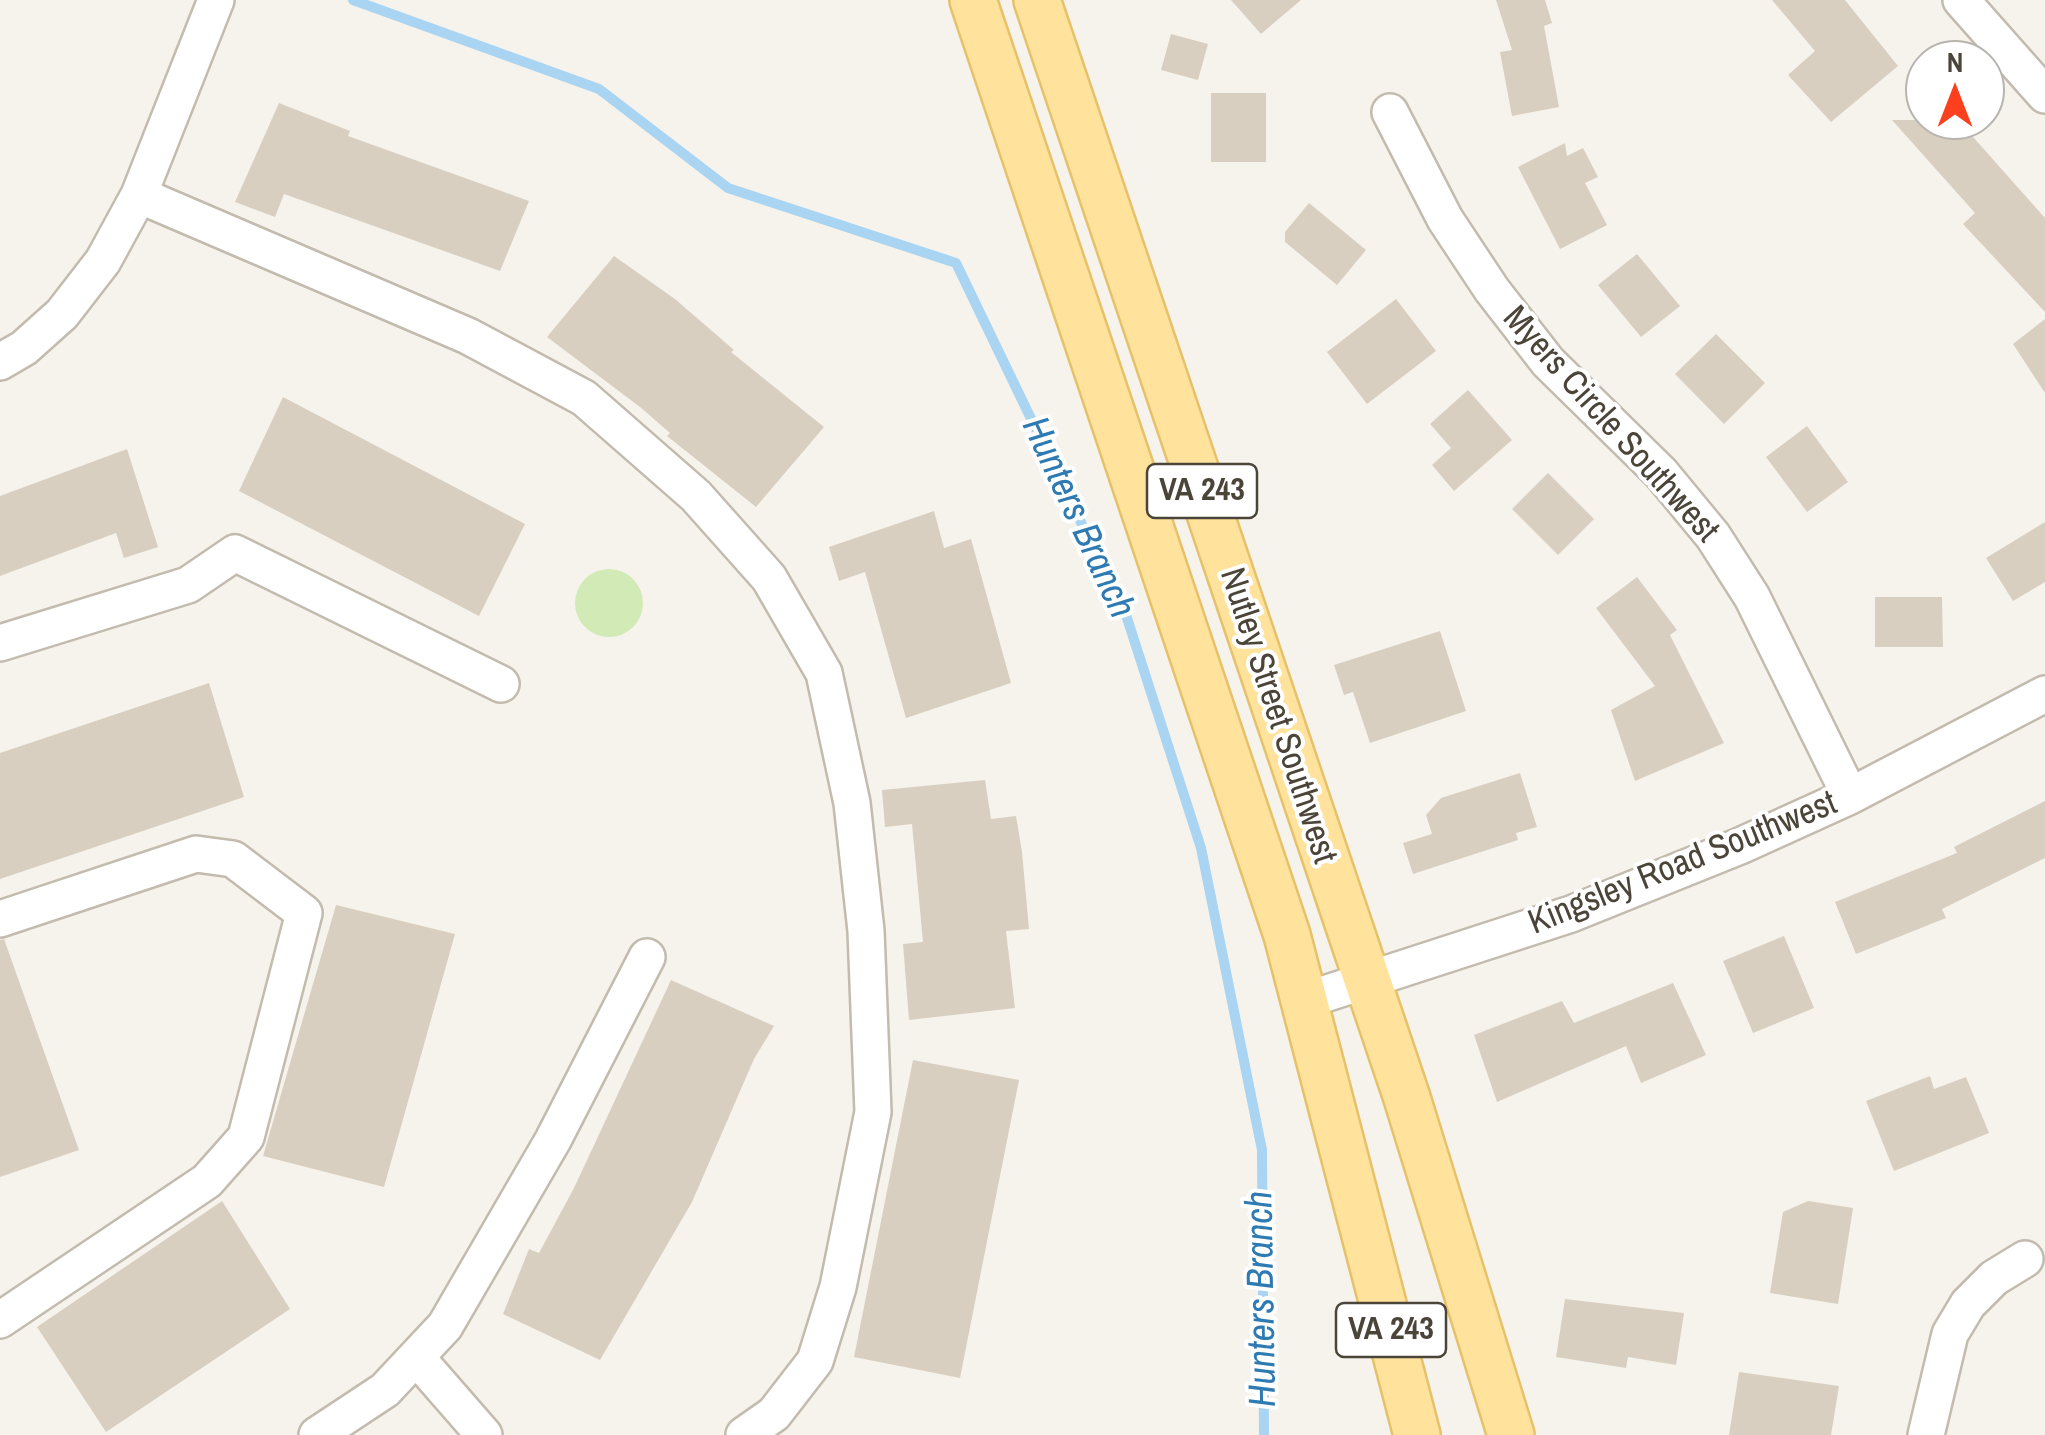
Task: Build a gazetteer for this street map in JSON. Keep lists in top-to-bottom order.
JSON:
{
  "streets": {
    "main road": ["VA 243", "Nutley Street Southwest"],
    "street": ["Myers Circle Southwest", "Kingsley Road Southwest"]
  },
  "crossings": [
    ["Myers Circle Southwest", "Kingsley Road Southwest"],
    ["Nutley Street Southwest", "Kingsley Road Southwest"]
  ],
  "water": ["Hunters Branch"],
  "north": "top"
}
